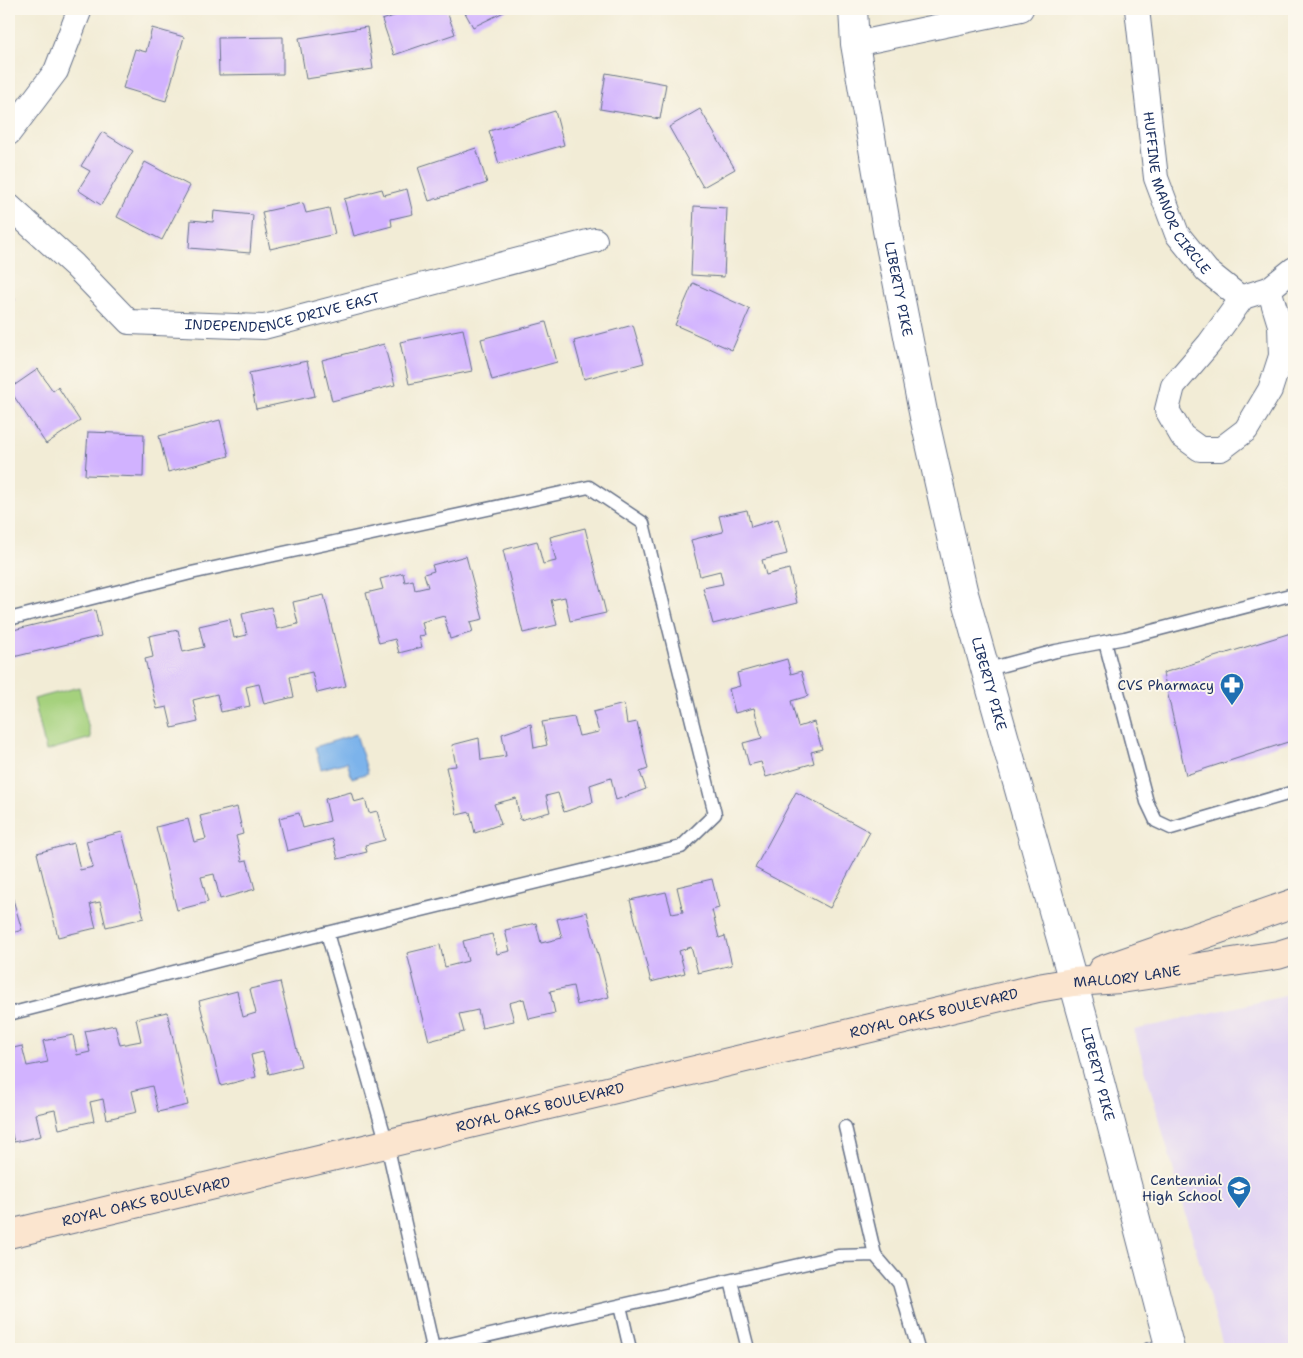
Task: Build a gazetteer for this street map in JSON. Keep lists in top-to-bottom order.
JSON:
{
  "streets": {
    "main road": ["MALLORY LANE", "ROYAL OAKS BOULEVARD"],
    "street": ["HUFFINE MANOR CIRCLE", "LIBERTY PIKE", "INDEPENDENCE DRIVE EAST"]
  },
  "crossings": [
    ["LIBERTY PIKE", "MALLORY LANE"],
    ["LIBERTY PIKE", "ROYAL OAKS BOULEVARD"],
    ["MALLORY LANE", "ROYAL OAKS BOULEVARD"]
  ],
  "places": {
    "pharmacy": ["CVS Pharmacy"],
    "school or university": ["Centennial High School"]
  }
}
